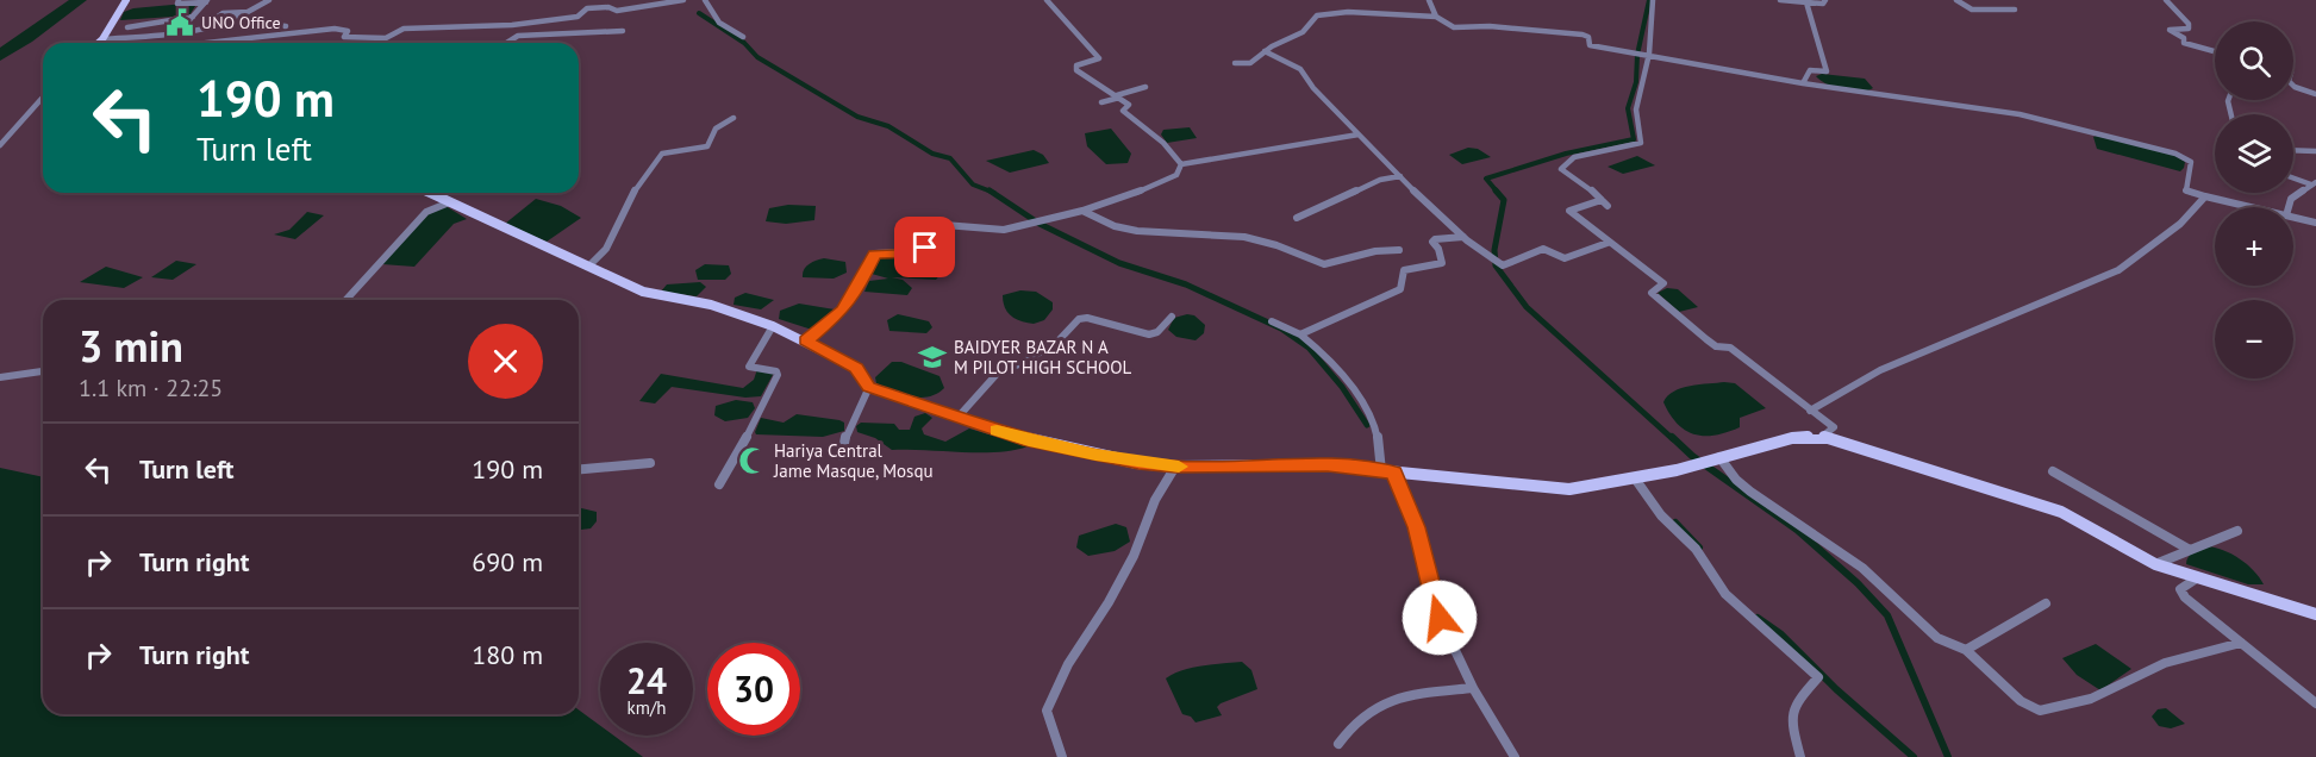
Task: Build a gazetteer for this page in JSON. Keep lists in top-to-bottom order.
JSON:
{
  "places": {
    "public building": ["UNO Office"],
    "school or university": ["BAIDYER BAZAR N A M PILOT HIGH SCHOOL"],
    "mosque": ["Hariya Central Jame Masque, Mosqu"]
  },
  "page": {
    "map_buttons": ["+", "−"],
    "turn": ["190 m", "Turn left"],
    "heading": ["3 min", "1.1 km · 22:25"],
    "list": [
      {
        "name": "Turn left",
        "value": "190 m"
      },
      {
        "name": "Turn right",
        "value": "690 m"
      },
      {
        "name": "Turn right",
        "value": "180 m"
      }
    ],
    "speed": "24 km/h",
    "limit": "30"
  }
}
